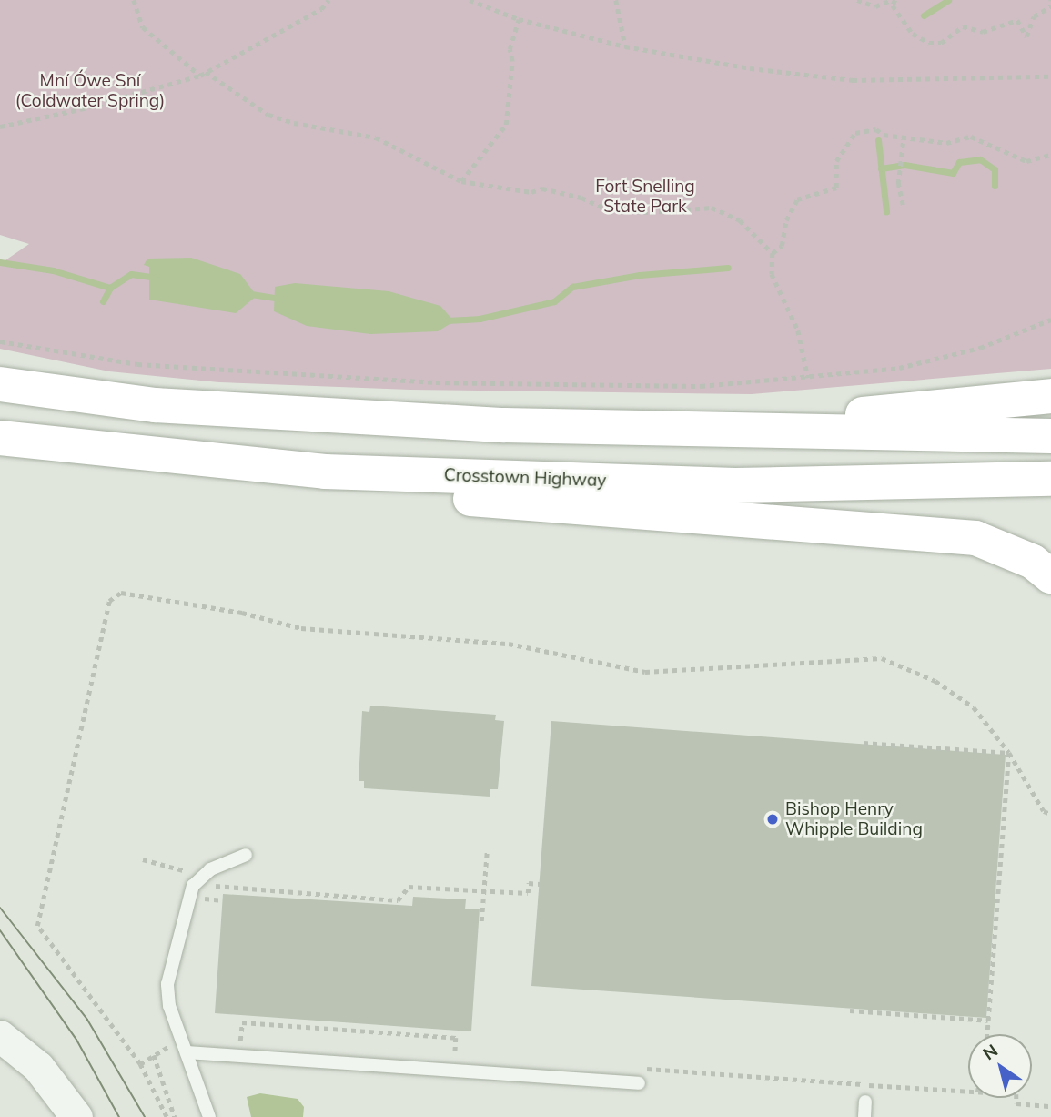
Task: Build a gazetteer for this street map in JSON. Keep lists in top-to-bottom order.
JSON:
{
  "streets": {
    "highway": ["Crosstown Highway"]
  },
  "parks": ["Mní Ówe Sní (Coldwater Spring)", "Fort Snelling State Park"],
  "places": ["Bishop Henry Whipple Building"],
  "north": "top left"
}
